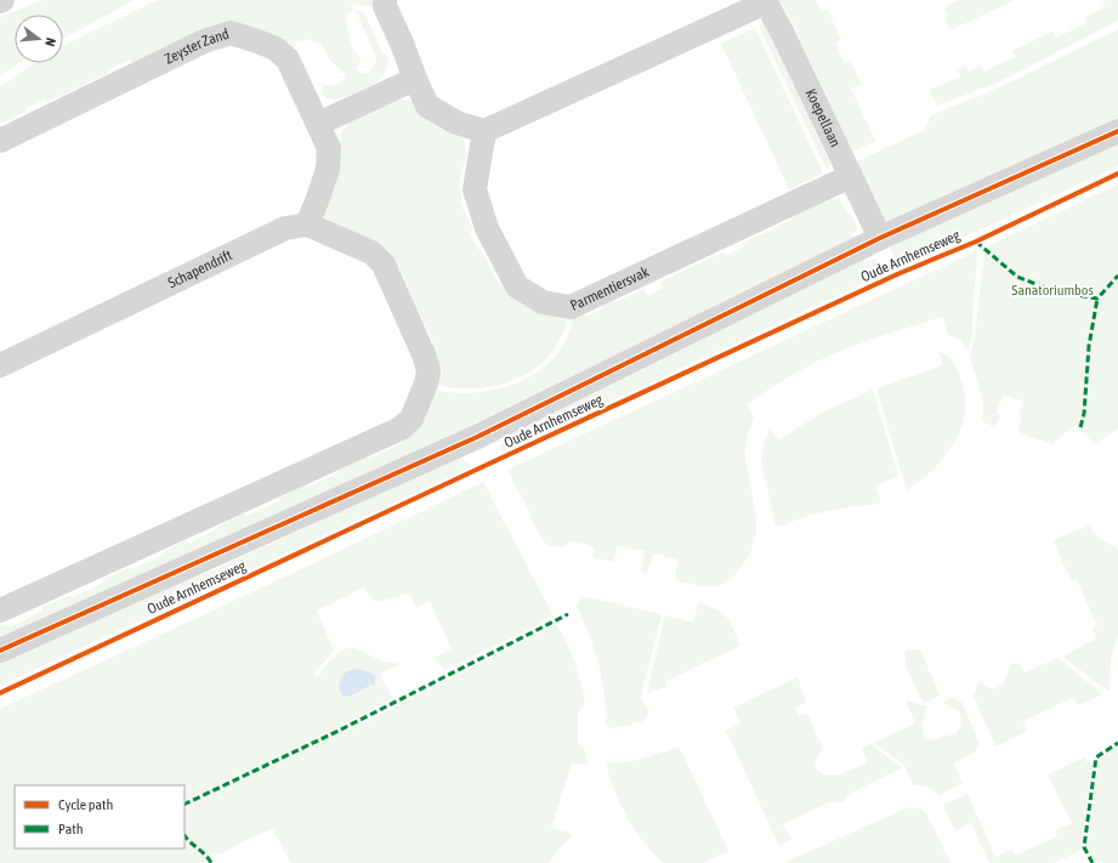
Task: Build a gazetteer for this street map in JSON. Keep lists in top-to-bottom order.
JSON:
{
  "streets": {
    "street": [
      "Zeyster Zand",
      "Koepellaan",
      "Oude Arnhemseweg",
      "Schapendrift",
      "Parmentiersvak"
    ]
  },
  "crossings": [
    ["Koepellaan", "Oude Arnhemseweg"],
    ["Koepellaan", "Parmentiersvak"]
  ],
  "parks": ["Sanatoriumbos"],
  "legend": ["Cycle path", "Path"],
  "north": "right"
}
